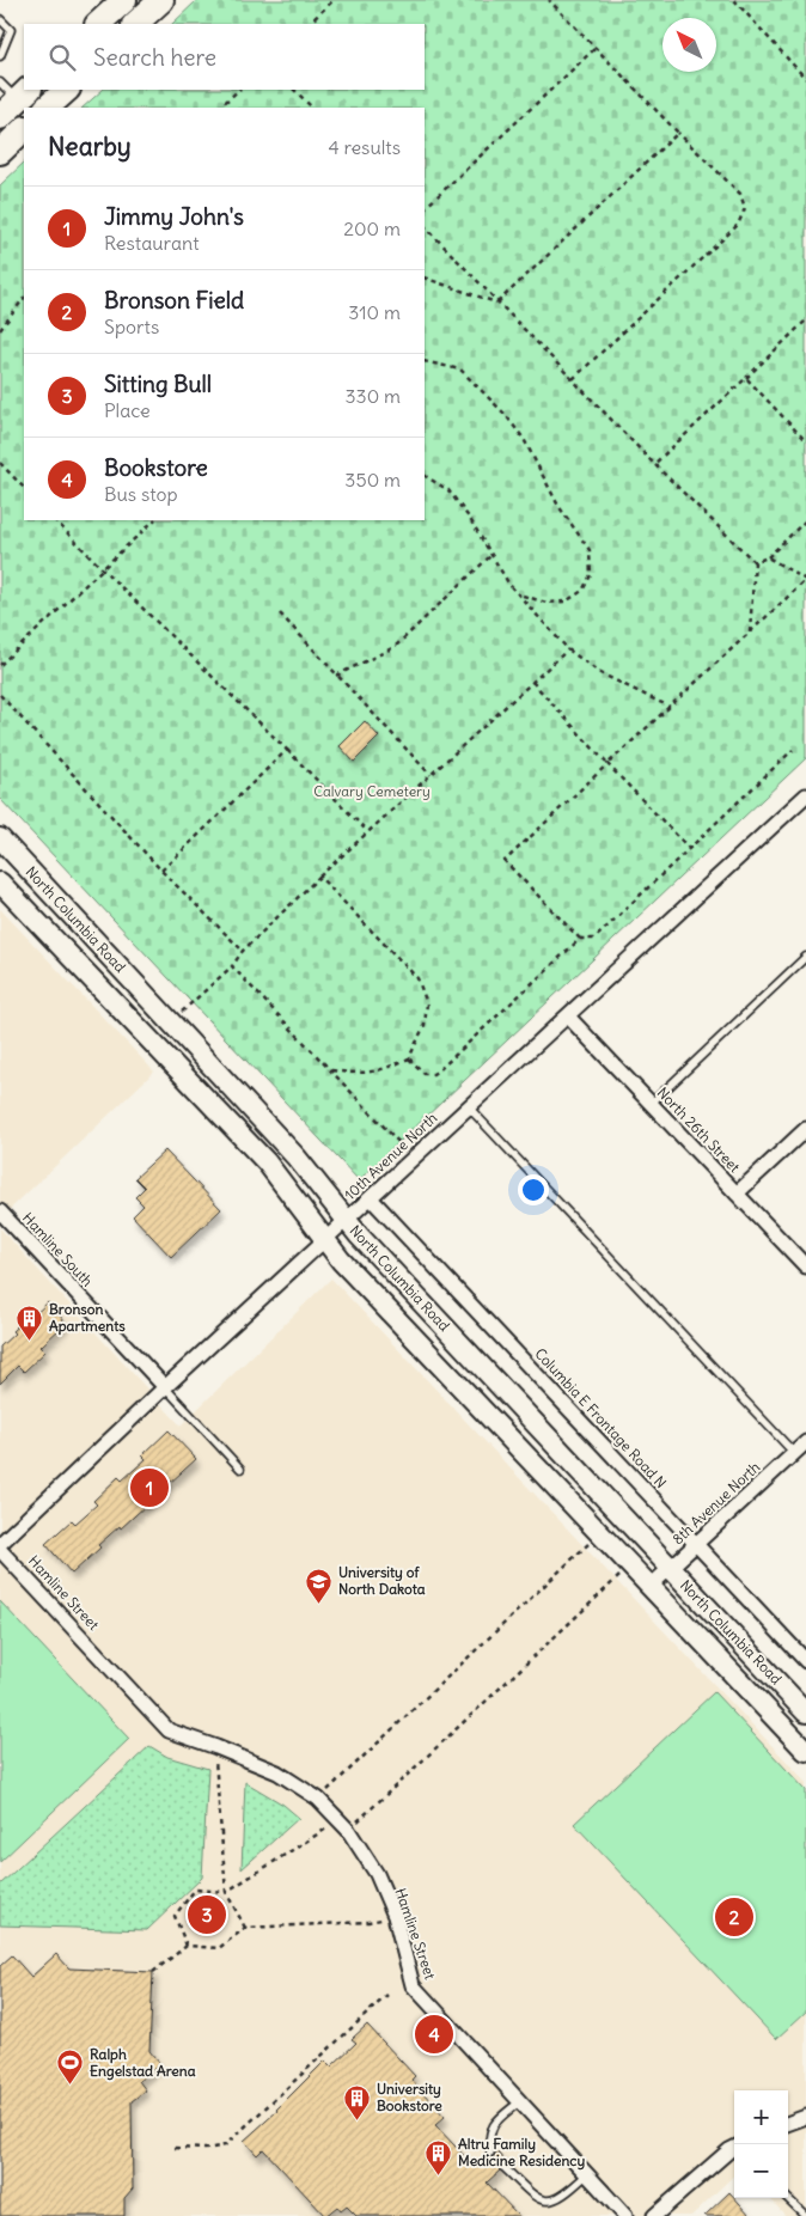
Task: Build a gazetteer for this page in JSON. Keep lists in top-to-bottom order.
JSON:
{
  "streets": {
    "main road": ["North Columbia Road"],
    "street": [
      "North 26th Street",
      "10th Avenue North",
      "Hamline South",
      "Columbia E Frontage Road N",
      "8th Avenue North",
      "Hamline Street"
    ]
  },
  "crossings": [
    ["North Columbia Road", "10th Avenue North"],
    ["North Columbia Road", "8th Avenue North"],
    ["North 26th Street", "10th Avenue North"],
    ["10th Avenue North", "Hamline South"],
    ["10th Avenue North", "Columbia E Frontage Road N"],
    ["Columbia E Frontage Road N", "8th Avenue North"]
  ],
  "parks": ["Calvary Cemetery"],
  "places": {
    "building": ["Bronson Apartments", "University Bookstore", "Altru Family Medicine Residency"],
    "school or university": ["University of North Dakota"],
    "sports": ["Ralph Engelstad Arena"]
  },
  "north": "top left",
  "page": {
    "search": "Search here",
    "heading": ["Nearby", "4 results"],
    "list": [
      {
        "mark": "1",
        "name": "Jimmy John's",
        "note": "Restaurant",
        "value": "200 m"
      },
      {
        "mark": "2",
        "name": "Bronson Field",
        "note": "Sports",
        "value": "310 m"
      },
      {
        "mark": "3",
        "name": "Sitting Bull",
        "note": "Place",
        "value": "330 m"
      },
      {
        "mark": "4",
        "name": "Bookstore",
        "note": "Bus stop",
        "value": "350 m"
      }
    ],
    "pins": [
      "1",
      "3",
      "2",
      "4"
    ],
    "map_buttons": ["+", "−"]
  }
}
